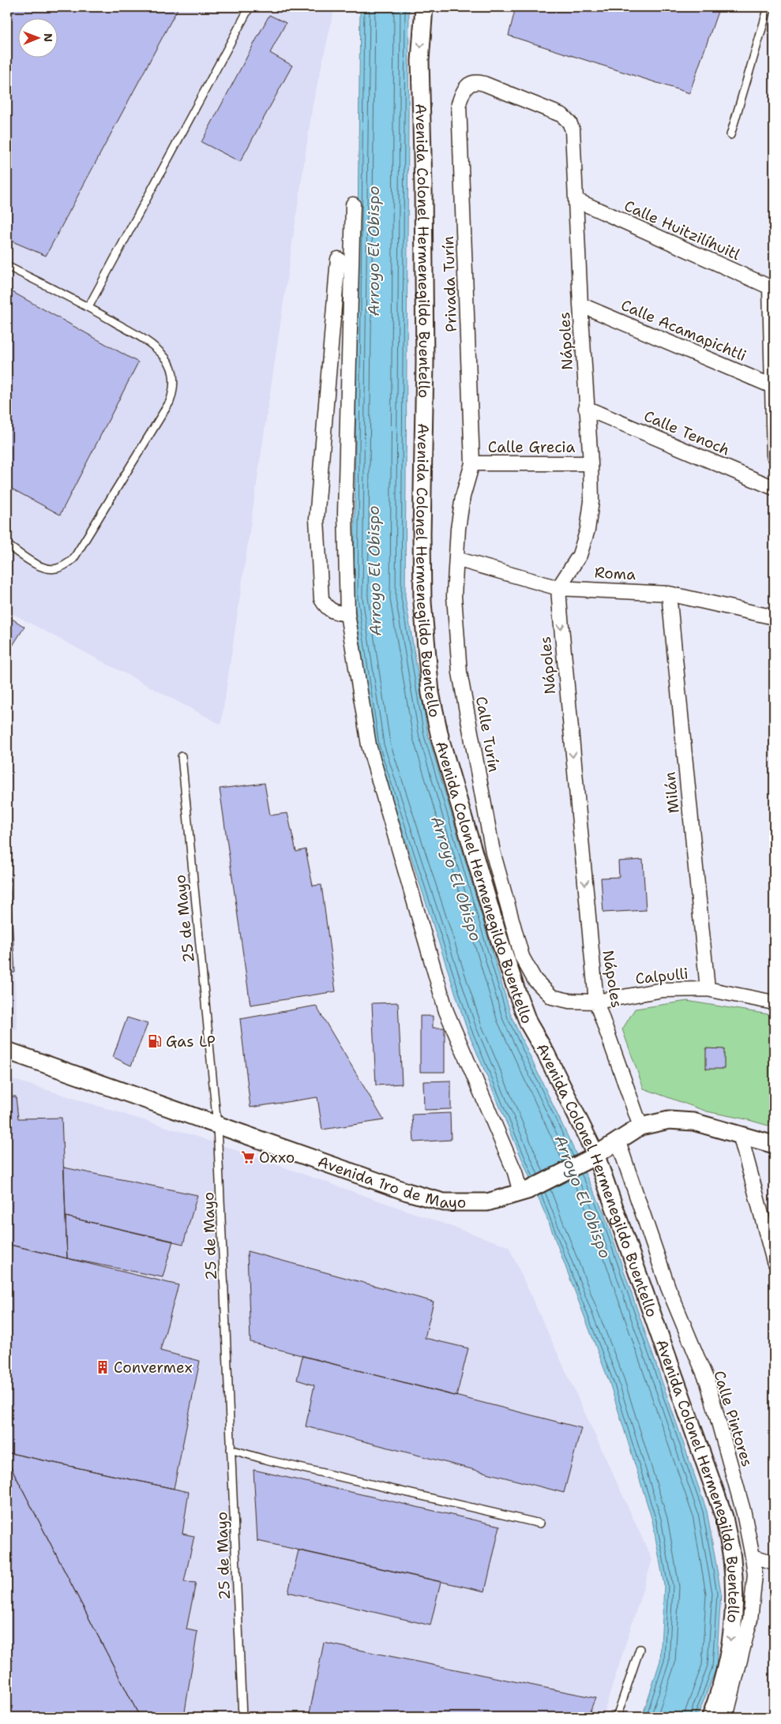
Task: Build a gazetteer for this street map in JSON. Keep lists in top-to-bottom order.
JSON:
{
  "streets": {
    "street": [
      "Calle Huitzilíhuitl",
      "Avenida Colonel Hermenegildo Buentello",
      "Privada Turín",
      "Calle Acamapichtli",
      "Nápoles",
      "Calle Tenoch",
      "Calle Grecia",
      "Roma",
      "Calle Turín",
      "Milán",
      "Calpulli",
      "Avenida 1ro de Mayo",
      "Calle Pintores"
    ],
    "lane": ["25 de Mayo"]
  },
  "crossings": [
    ["Calle Huitzilíhuitl", "Nápoles"],
    ["Avenida Colonel Hermenegildo Buentello", "Avenida 1ro de Mayo"],
    ["Privada Turín", "Nápoles"],
    ["Privada Turín", "Calle Grecia"],
    ["Privada Turín", "Calle Turín"],
    ["Calle Acamapichtli", "Nápoles"],
    ["Nápoles", "Calle Tenoch"],
    ["Nápoles", "Calle Grecia"],
    ["Nápoles", "Roma"],
    ["Nápoles", "Calpulli"],
    ["Nápoles", "Avenida 1ro de Mayo"],
    ["Calle Grecia", "Calle Turín"],
    ["Roma", "Calle Turín"],
    ["Roma", "Milán"],
    ["Calle Turín", "Calpulli"],
    ["Milán", "Calpulli"],
    ["25 de Mayo", "Avenida 1ro de Mayo"],
    ["Avenida 1ro de Mayo", "Calle Pintores"]
  ],
  "one_way": ["Nápoles"],
  "water": ["Arroyo El Obispo"],
  "places": {
    "fuel station": ["Gas LP"],
    "supermarket": ["Oxxo"],
    "building": ["Convermex"]
  },
  "north": "right"
}
